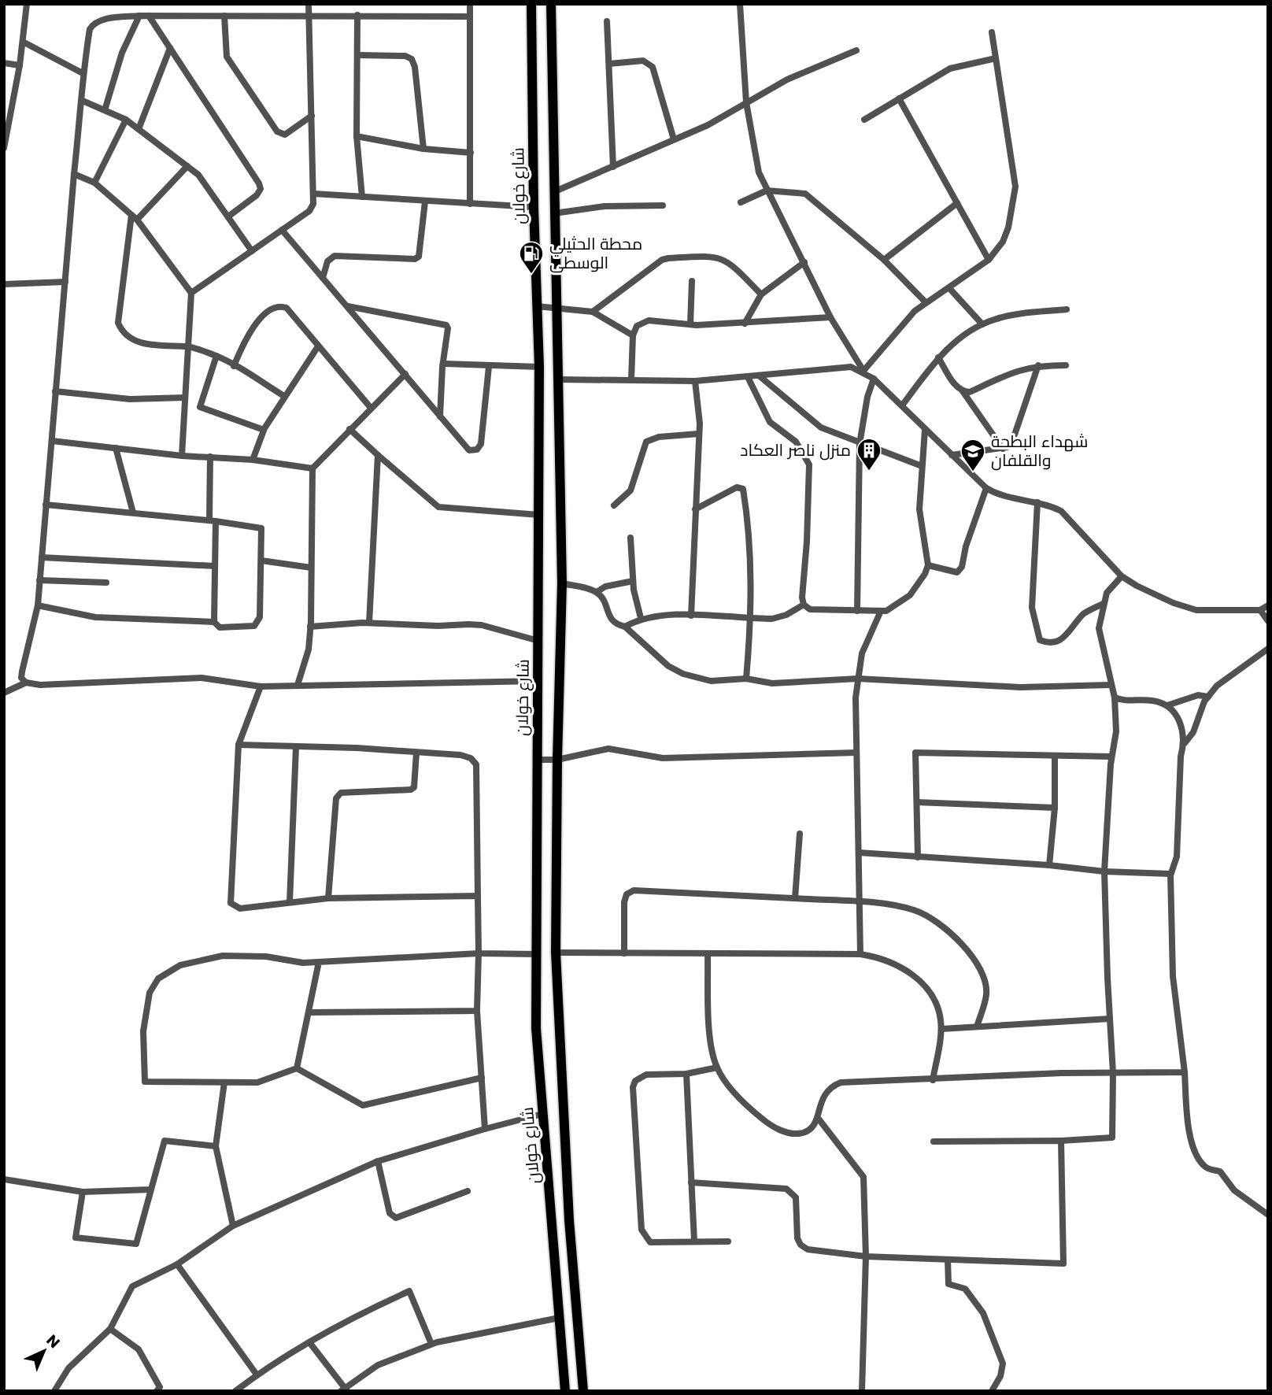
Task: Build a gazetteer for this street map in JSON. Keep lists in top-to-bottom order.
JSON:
{
  "streets": {
    "main road": ["شارع خولان"]
  },
  "places": {
    "fuel station": ["محطة الحثيلي الوسطى"],
    "building": ["منزل ناصر العكاد"],
    "school or university": ["شهداء البطحة والقلفان"]
  },
  "north": "top right"
}
